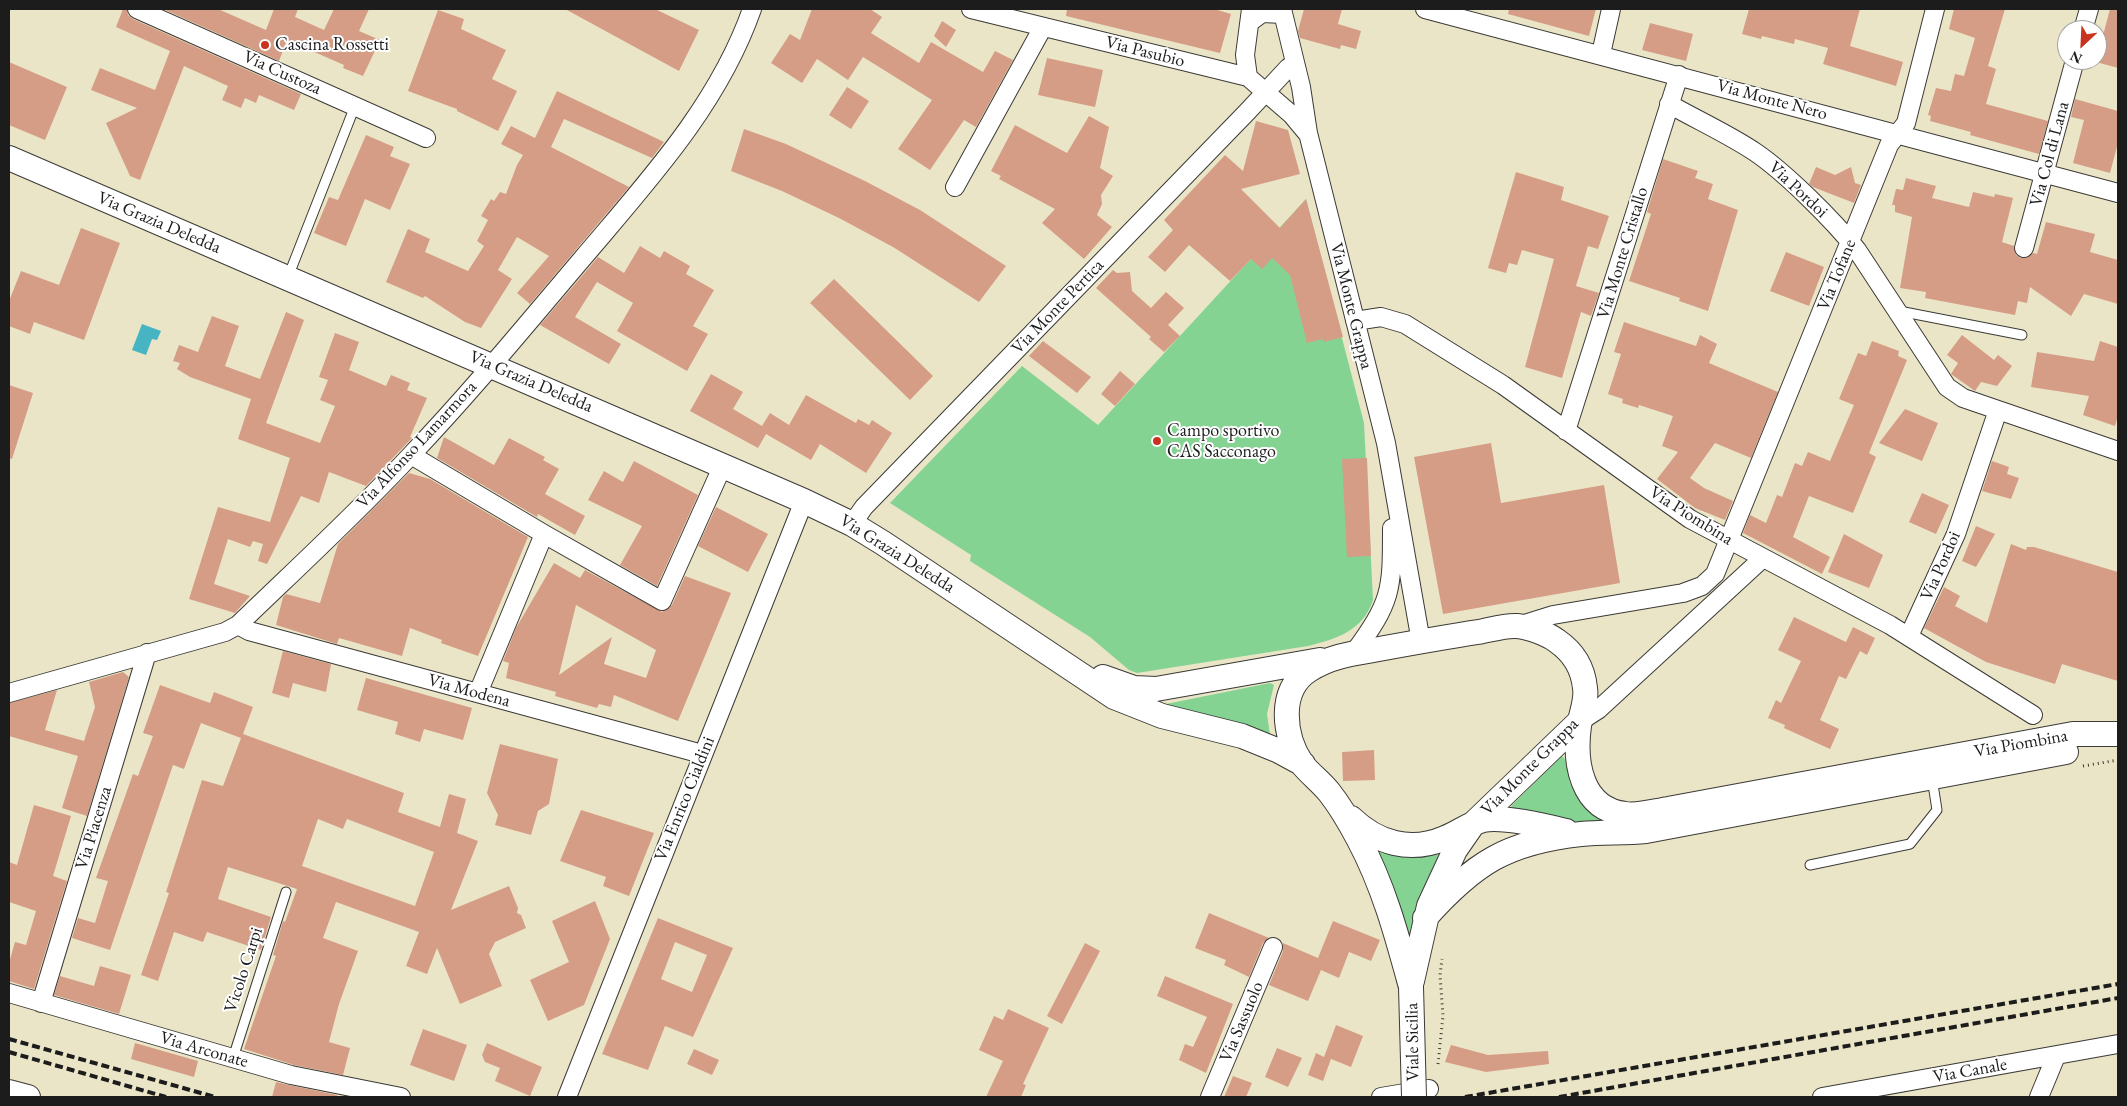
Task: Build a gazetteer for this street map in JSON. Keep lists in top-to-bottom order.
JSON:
{
  "streets": {
    "main road": [
      "Via Grazia Deledda",
      "Via Monte Grappa",
      "Via Piombina",
      "Viale Sicilia"
    ],
    "street": [
      "Via Pasubio",
      "Via Custoza",
      "Via Monte Nero",
      "Via Col di Lana",
      "Via Pordoi",
      "Via Monte Cristallo",
      "Via Tofane",
      "Via Monte Pertica",
      "Via Alfonso Lamarmora",
      "Via Modena",
      "Via Enrico Cialdini",
      "Via Piacenza",
      "Via Sassuolo",
      "Via Arconate",
      "Via Canale"
    ],
    "lane": ["Vicolo Carpi"]
  },
  "crossings": [
    ["Via Pasubio", "Via Monte Grappa"],
    ["Via Monte Nero", "Via Col di Lana"],
    ["Via Monte Nero", "Via Monte Cristallo"],
    ["Via Monte Nero", "Via Tofane"],
    ["Via Pordoi", "Via Monte Cristallo"],
    ["Via Pordoi", "Via Tofane"],
    ["Via Pordoi", "Via Piombina"],
    ["Via Grazia Deledda", "Via Monte Grappa"],
    ["Via Grazia Deledda", "Via Monte Pertica"],
    ["Via Grazia Deledda", "Via Alfonso Lamarmora"],
    ["Via Grazia Deledda", "Via Enrico Cialdini"],
    ["Via Monte Cristallo", "Via Piombina"],
    ["Via Tofane", "Via Monte Grappa"],
    ["Via Tofane", "Via Piombina"],
    ["Via Monte Grappa", "Via Monte Pertica"],
    ["Via Monte Grappa", "Via Piombina"],
    ["Via Monte Grappa", "Viale Sicilia"],
    ["Via Alfonso Lamarmora", "Via Modena"],
    ["Via Alfonso Lamarmora", "Via Piacenza"],
    ["Via Modena", "Via Enrico Cialdini"],
    ["Via Piacenza", "Via Arconate"],
    ["Vicolo Carpi", "Via Arconate"]
  ],
  "places": ["Cascina Rossetti", "Campo sportivo CAS Sacconago"],
  "north": "bottom left"
}
